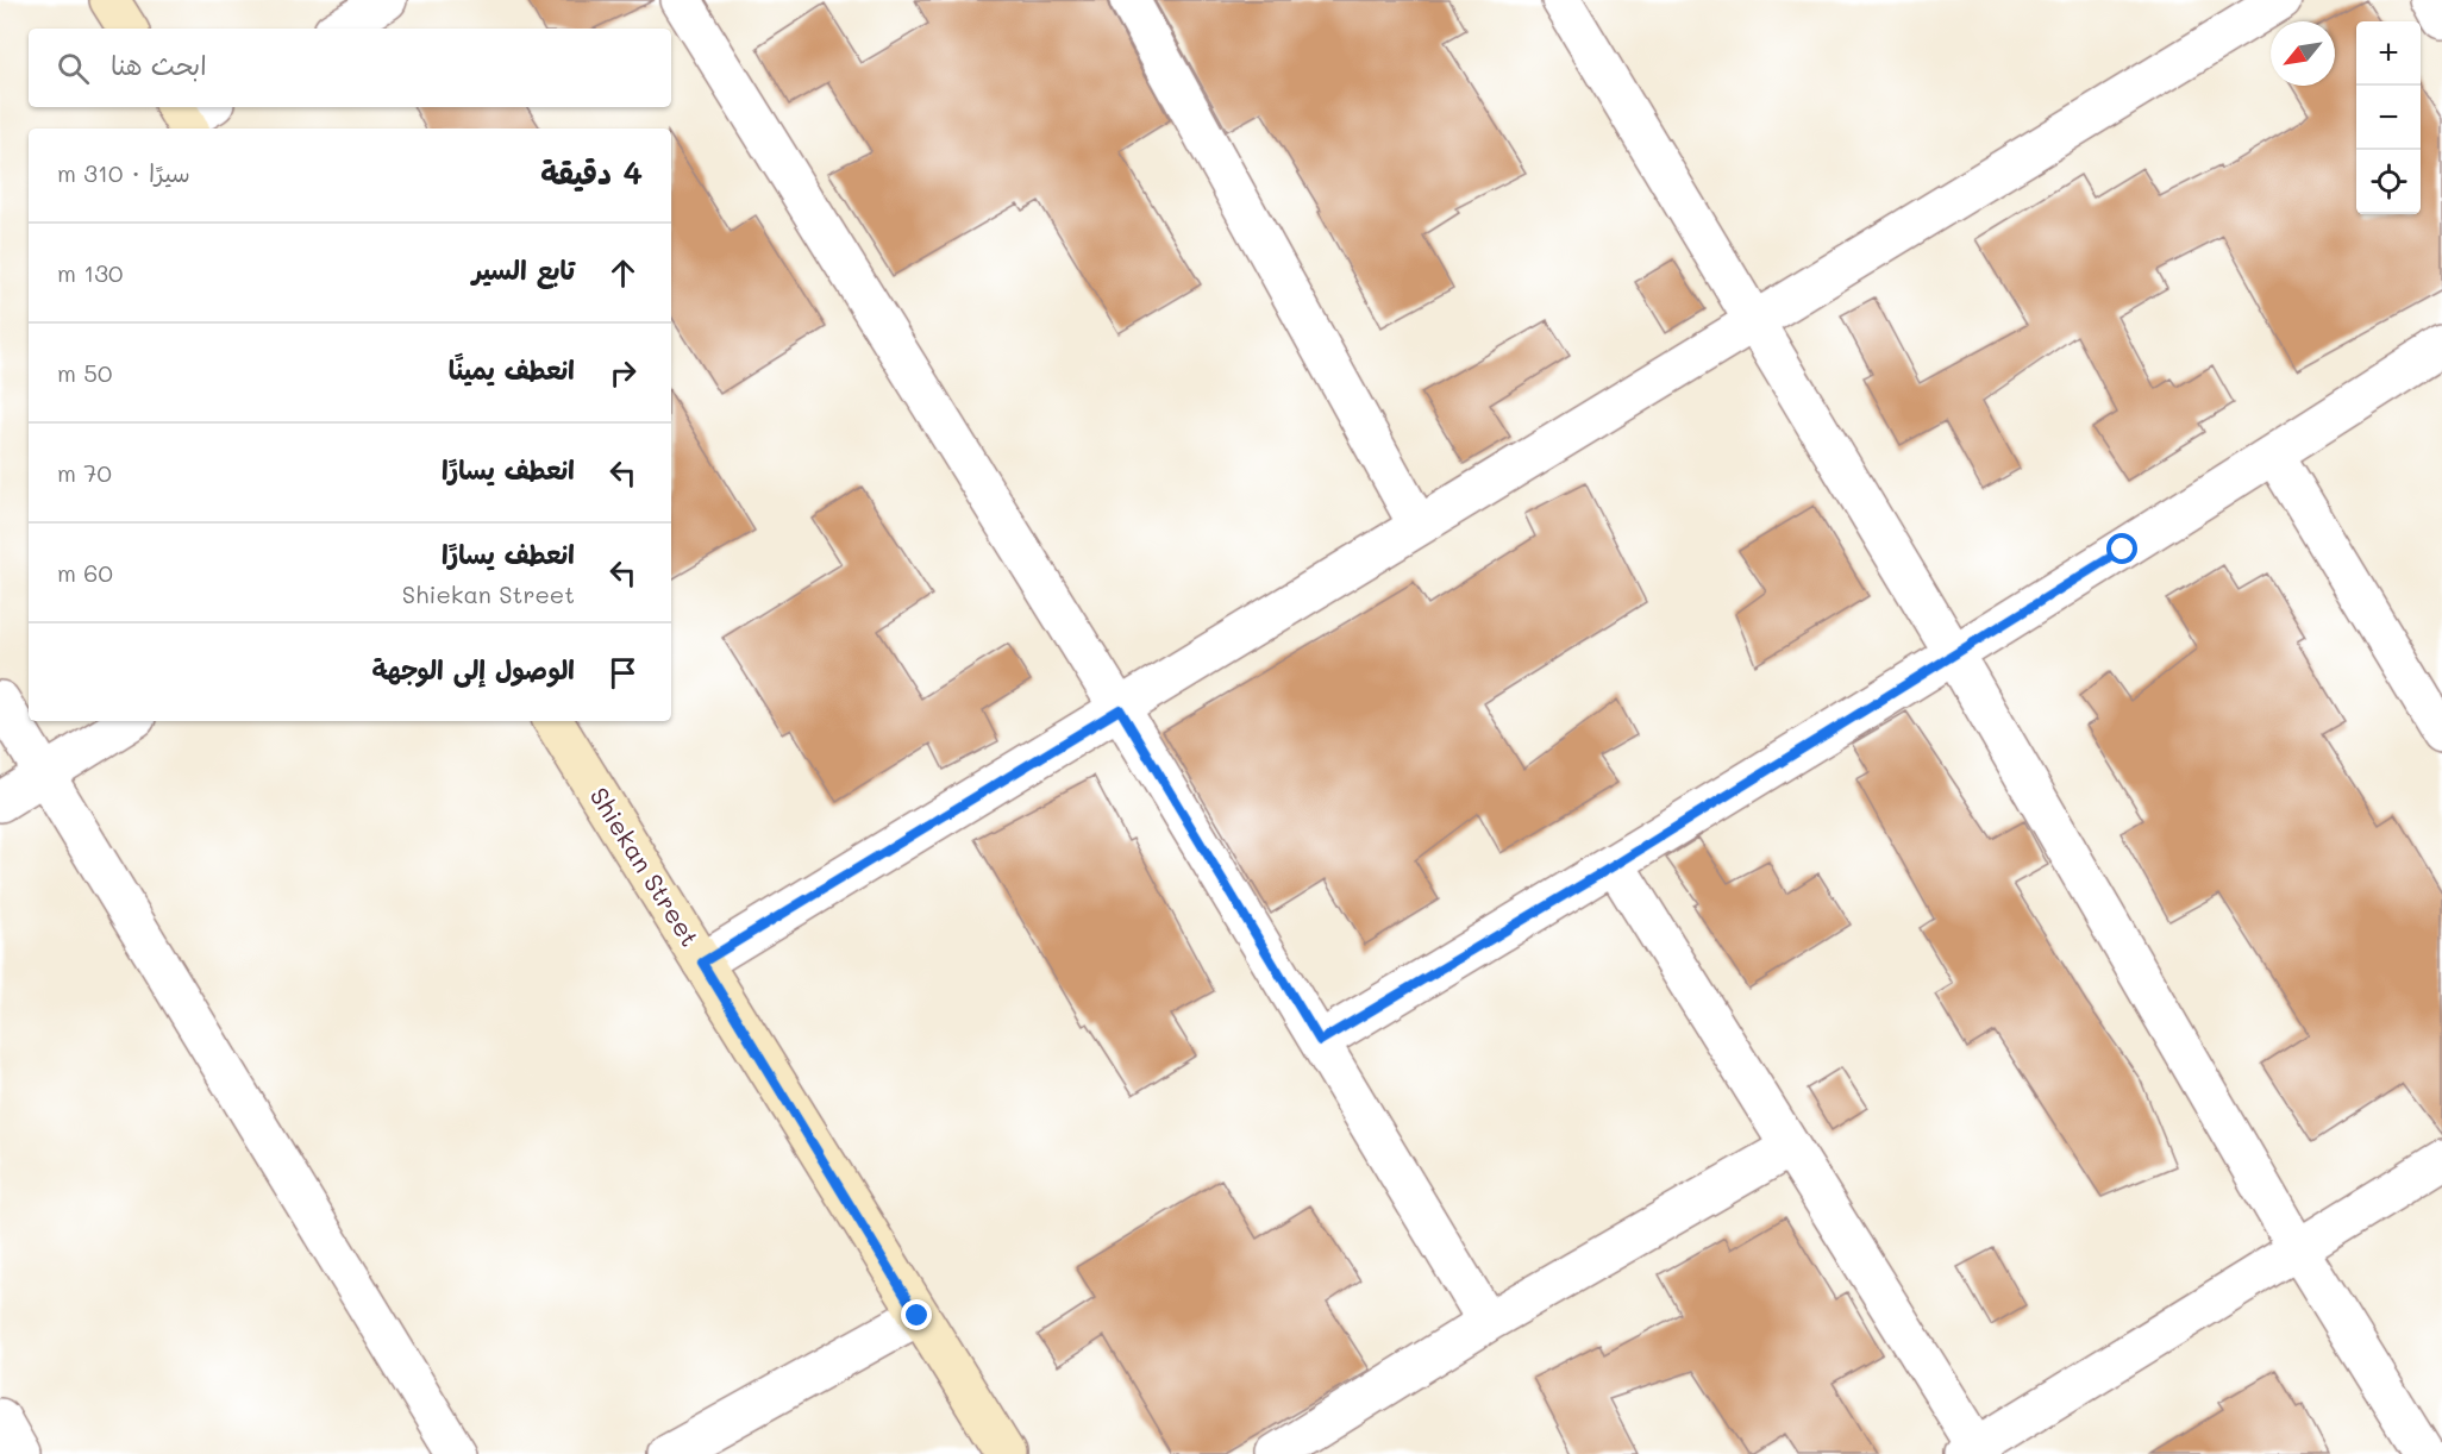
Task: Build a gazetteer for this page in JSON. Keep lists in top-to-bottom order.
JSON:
{
  "streets": {
    "street": ["Shiekan Street"]
  },
  "north": "bottom left",
  "page": {
    "map_buttons": ["+", "−"],
    "search": "ابحث هنا",
    "heading": ["4 دقيقة", "سيرًا · 310 m"],
    "list": [
      ["تابع السير", "130 m"],
      ["انعطف يمينًا", "50 m"],
      ["انعطف يسارًا", "70 m"],
      ["انعطف يسارًا", "Shiekan Street", "60 m"],
      "الوصول إلى الوجهة"
    ]
  }
}
